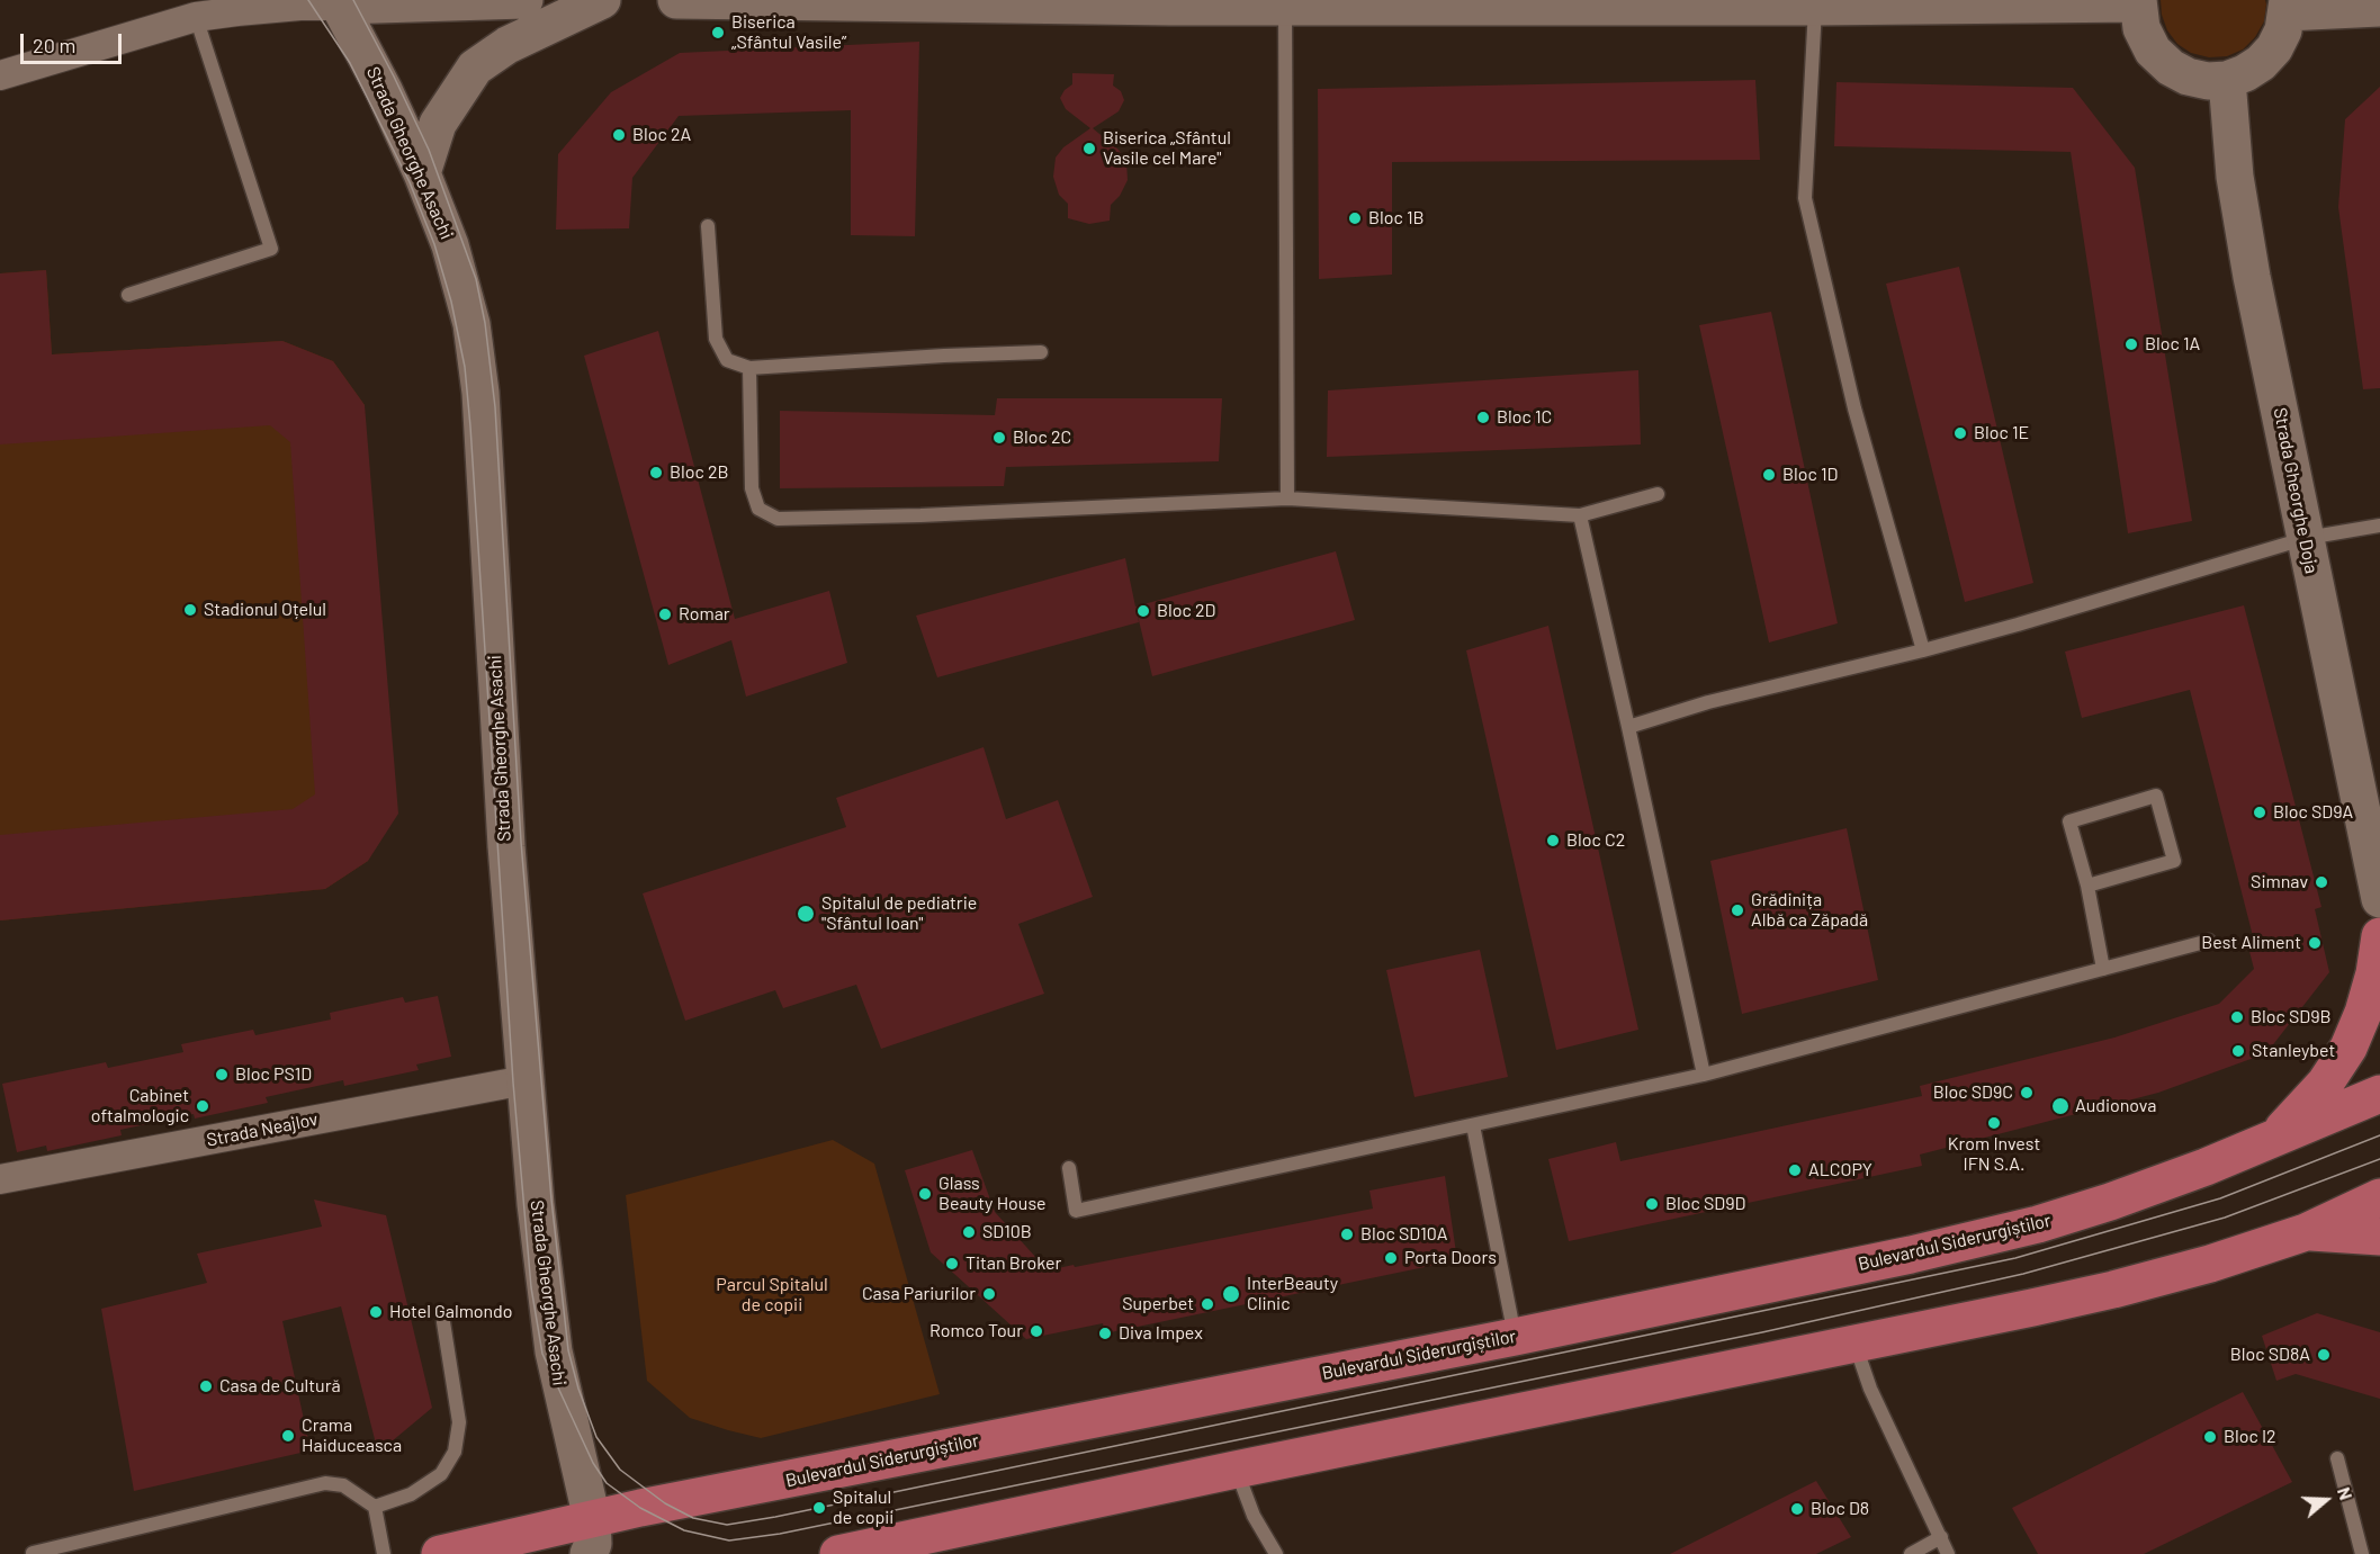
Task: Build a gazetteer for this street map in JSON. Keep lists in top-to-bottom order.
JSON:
{
  "streets": {
    "main road": ["Bulevardul Siderurgiștilor"],
    "street": ["Strada Gheorghe Asachi", "Strada Gheorghe Doja", "Strada Neajlov"]
  },
  "crossings": [
    ["Strada Gheorghe Asachi", "Strada Neajlov"],
    ["Strada Gheorghe Asachi", "Bulevardul Siderurgiștilor"]
  ],
  "parks": ["Parcul Spitalul de copii"],
  "places": [
    "Biserica „Sfântul Vasile”",
    "Bloc 2A",
    "Biserica „Sfântul Vasile cel Mare\"",
    "Bloc 1B",
    "Bloc 1A",
    "Bloc 1C",
    "Bloc 1E",
    "Bloc 2C",
    "Bloc 2B",
    "Bloc 1D",
    "Stadionul Oțelul",
    "Bloc 2D",
    "Romar",
    "Bloc SD9A",
    "Bloc C2",
    "Simnav",
    "Grădinița Albă ca Zăpadă",
    "Spitalul de pediatrie \"Sfântul Ioan\"",
    "Best Aliment",
    "Bloc SD9B",
    "Stanleybet",
    "Bloc PS1D",
    "Bloc SD9C",
    "Cabinet oftalmologic",
    "Audionova",
    "Krom Invest IFN S.A.",
    "ALCOPY",
    "Glass Beauty House",
    "Bloc SD9D",
    "SD10B",
    "Bloc SD10A",
    "Porta Doors",
    "Titan Broker",
    "Casa Pariurilor",
    "InterBeauty Clinic",
    "Superbet",
    "Hotel Galmondo",
    "Romco Tour",
    "Diva Impex",
    "Bloc SD8A",
    "Casa de Cultură",
    "Crama Haiduceasca",
    "Bloc I2",
    "Spitalul de copii",
    "Bloc D8"
  ],
  "scale_bar": "20 m",
  "north": "right"
}
